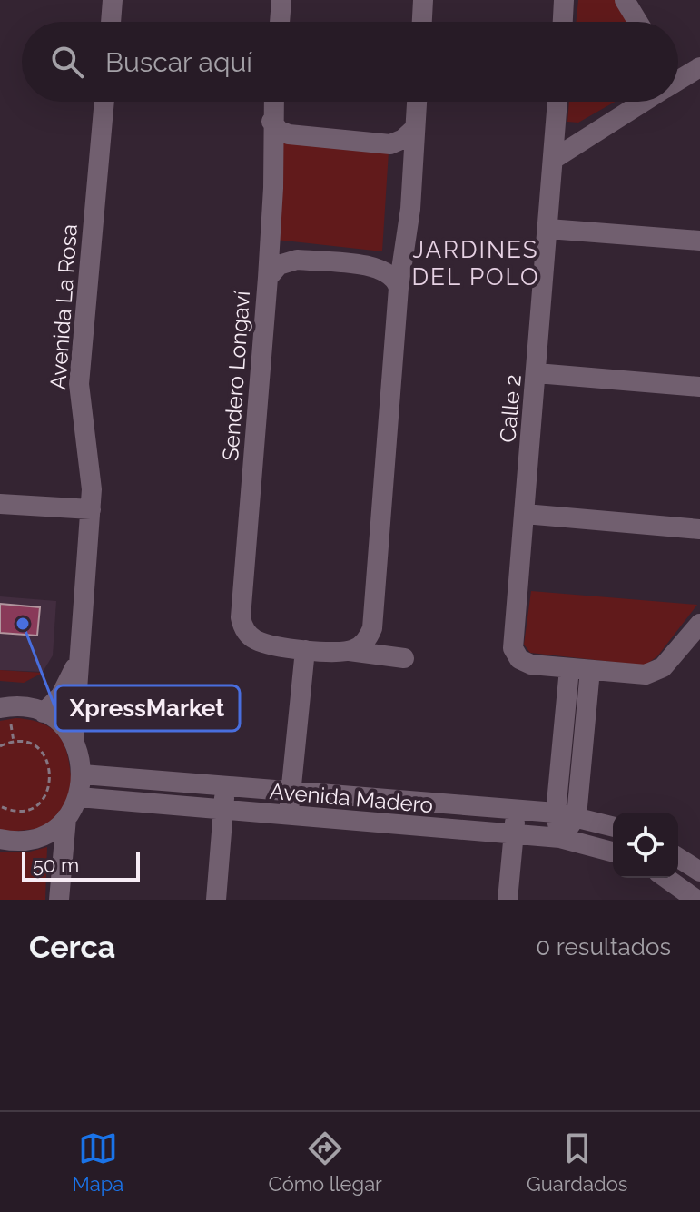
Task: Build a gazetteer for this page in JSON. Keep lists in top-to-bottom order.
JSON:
{
  "streets": {
    "street": [
      "Avenida La Rosa",
      "Sendero Longaví",
      "Calle 2",
      "Avenida Madero"
    ]
  },
  "districts": ["JARDINES DEL POLO"],
  "places": ["XpressMarket"],
  "scale_bar": "50 m",
  "page": {
    "search": "Buscar aquí",
    "scale": "50 m",
    "heading": ["Cerca", "0 resultados"],
    "nav": ["Mapa", "Cómo llegar", "Guardados"]
  }
}
